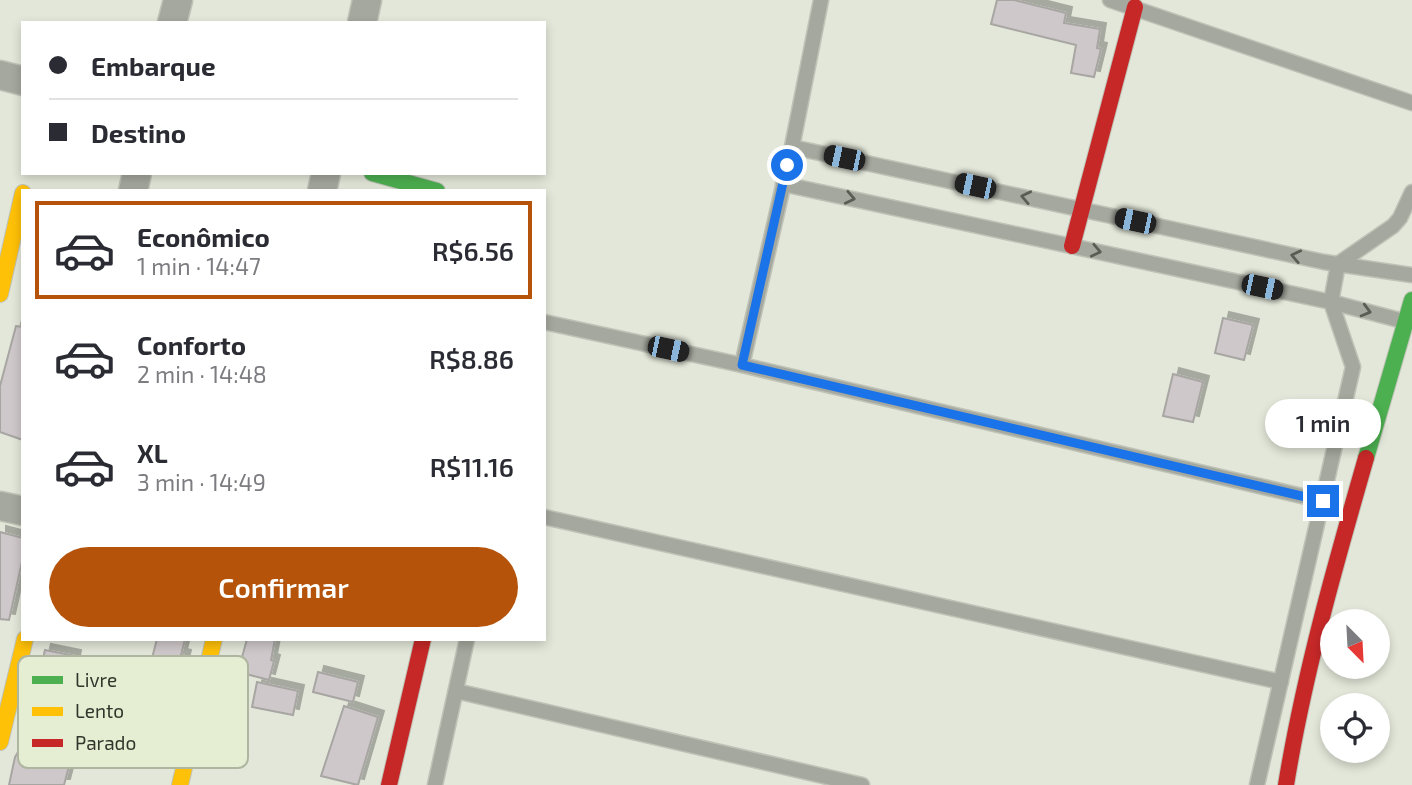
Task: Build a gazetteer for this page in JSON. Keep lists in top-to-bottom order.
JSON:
{
  "legend": ["Livre", "Lento", "Parado"],
  "north": "bottom right",
  "page": {
    "banner": ["Embarque", "Destino"],
    "list": [
      {
        "name": "Econômico",
        "note": "1 min · 14:47",
        "value": "R$6.56"
      },
      {
        "name": "Conforto",
        "note": "2 min · 14:48",
        "value": "R$8.86"
      },
      {
        "name": "XL",
        "note": "3 min · 14:49",
        "value": "R$11.16"
      }
    ],
    "bubble": "1 min",
    "buttons": "Confirmar"
  }
}
